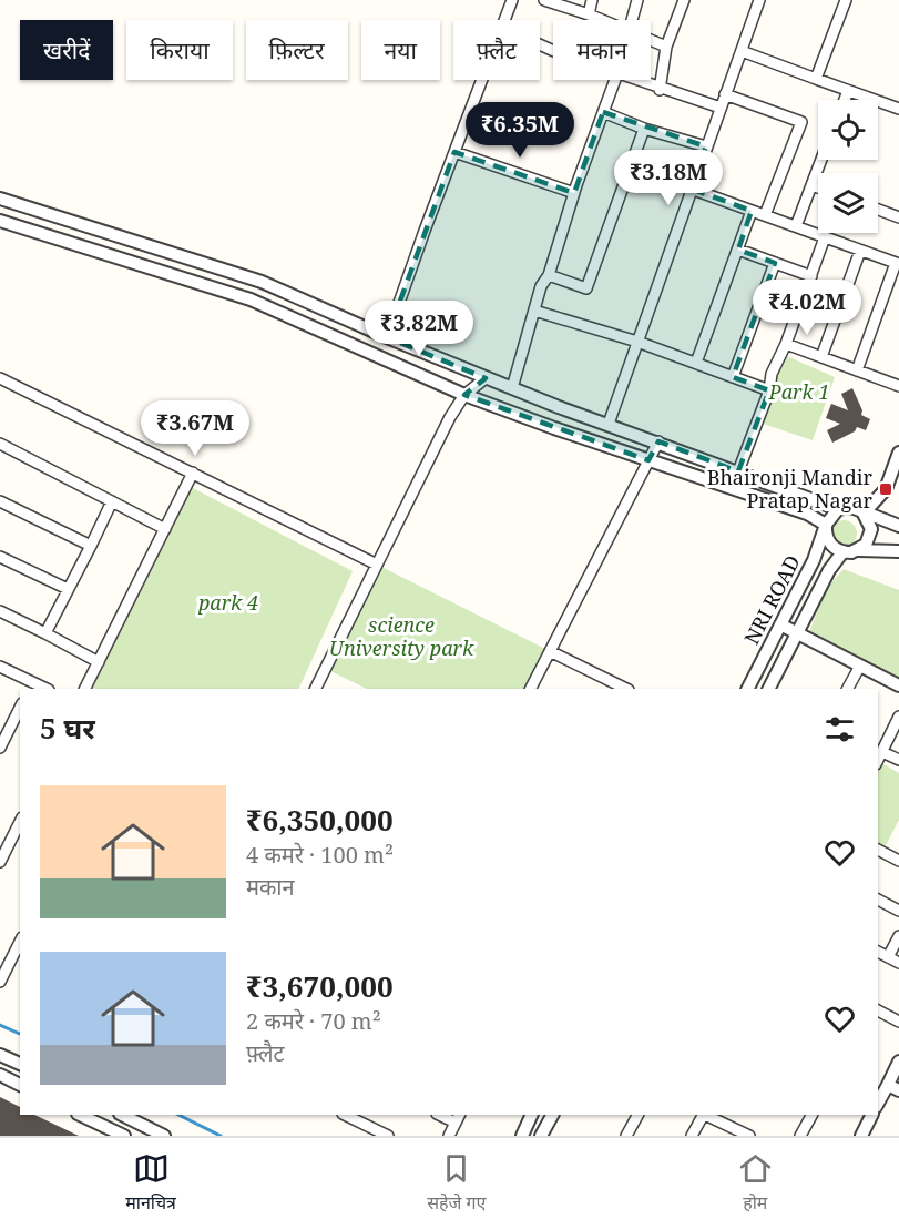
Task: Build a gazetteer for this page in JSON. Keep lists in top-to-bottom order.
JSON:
{
  "streets": {
    "street": ["NRI ROAD"]
  },
  "parks": ["Park 1", "park 4", "science University park"],
  "places": {
    "transit": ["Bhaironji Mandir Pratap Nagar"]
  },
  "page": {
    "chip": [
      "खरीदें",
      "किराया",
      "फ़िल्टर",
      "नया",
      "फ़्लैट",
      "मकान"
    ],
    "price": [
      "₹6.35M",
      "₹3.18M",
      "₹4.02M",
      "₹3.82M",
      "₹3.67M"
    ],
    "heading": "5 घर",
    "list": [
      {
        "name": "₹6,350,000",
        "note": "4 कमरे · 100 m² · मकान"
      },
      {
        "name": "₹3,670,000",
        "note": "2 कमरे · 70 m² · फ़्लैट"
      }
    ],
    "tabs": ["मानचित्र", "सहेजे गए", "होम"]
  }
}
